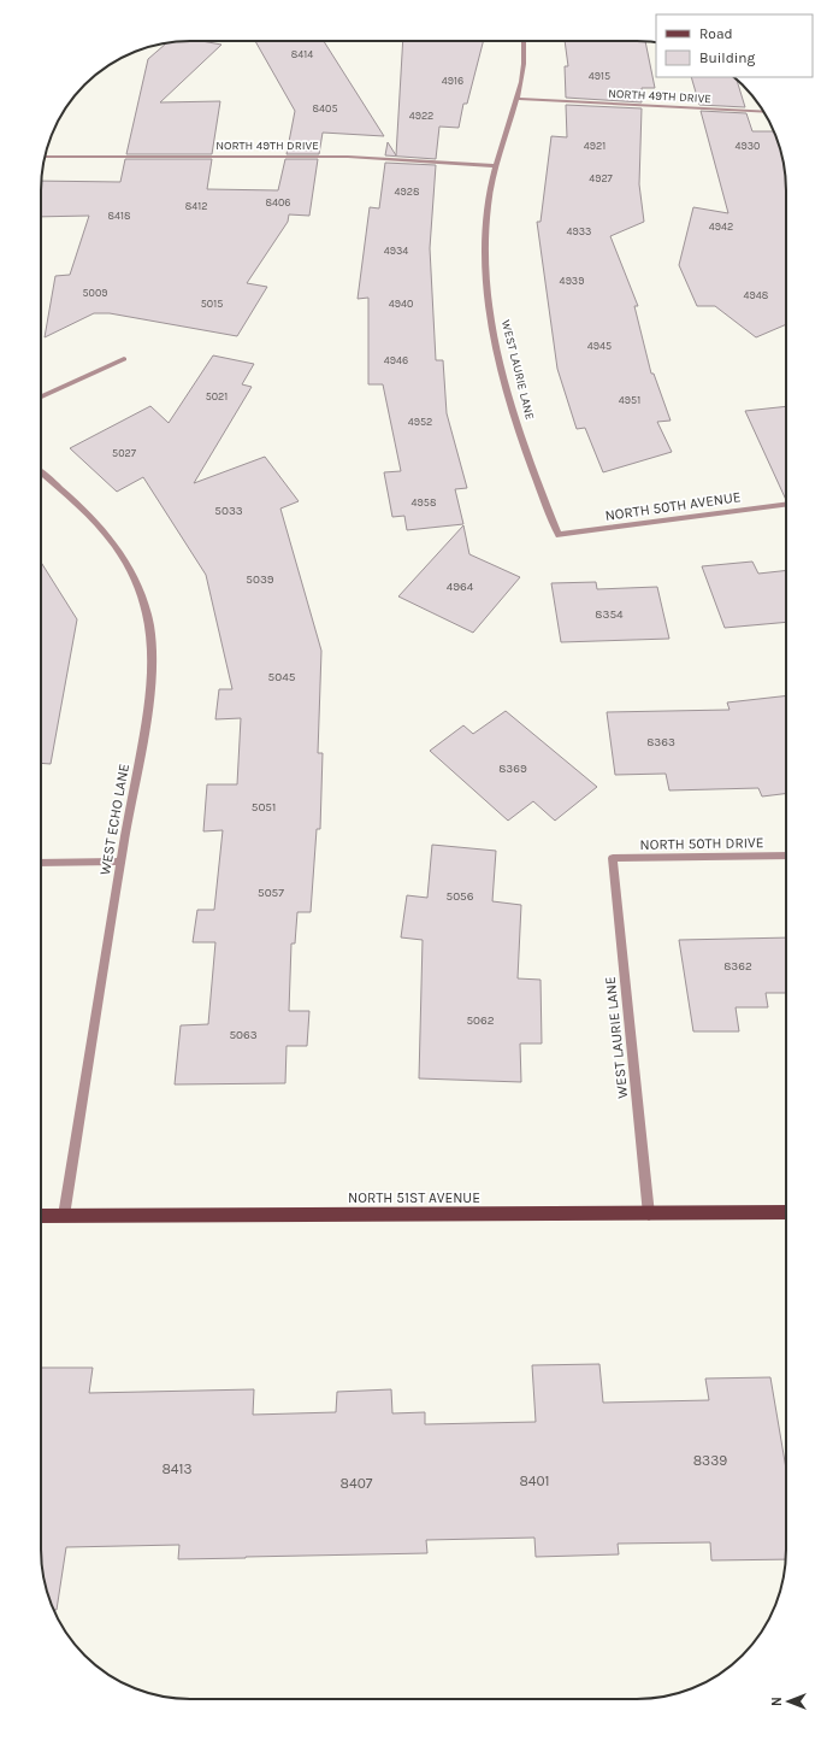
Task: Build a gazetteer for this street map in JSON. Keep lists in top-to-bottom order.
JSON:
{
  "streets": {
    "main road": ["NORTH 51ST AVENUE"],
    "street": [
      "NORTH 49TH DRIVE",
      "WEST LAURIE LANE",
      "NORTH 50TH AVENUE",
      "WEST ECHO LANE",
      "NORTH 50TH DRIVE"
    ]
  },
  "crossings": [
    ["NORTH 49TH DRIVE", "WEST LAURIE LANE"],
    ["WEST LAURIE LANE", "NORTH 50TH AVENUE"],
    ["WEST LAURIE LANE", "NORTH 50TH DRIVE"],
    ["WEST LAURIE LANE", "NORTH 51ST AVENUE"],
    ["WEST ECHO LANE", "NORTH 51ST AVENUE"]
  ],
  "house_numbers": [
    "8414",
    "4915",
    "4916",
    "8405",
    "4922",
    "4921",
    "4930",
    "4927",
    "4928",
    "8406",
    "8412",
    "8418",
    "4942",
    "4933",
    "4934",
    "4939",
    "5009",
    "4948",
    "5015",
    "4940",
    "4945",
    "4946",
    "5021",
    "4951",
    "4952",
    "5027",
    "4958",
    "5033",
    "5039",
    "4964",
    "8354",
    "5045",
    "8363",
    "8369",
    "5051",
    "5057",
    "5056",
    "8362",
    "5062",
    "5063",
    "8339",
    "8413",
    "8401",
    "8407"
  ],
  "legend": ["Road", "Building"],
  "north": "left"
}
